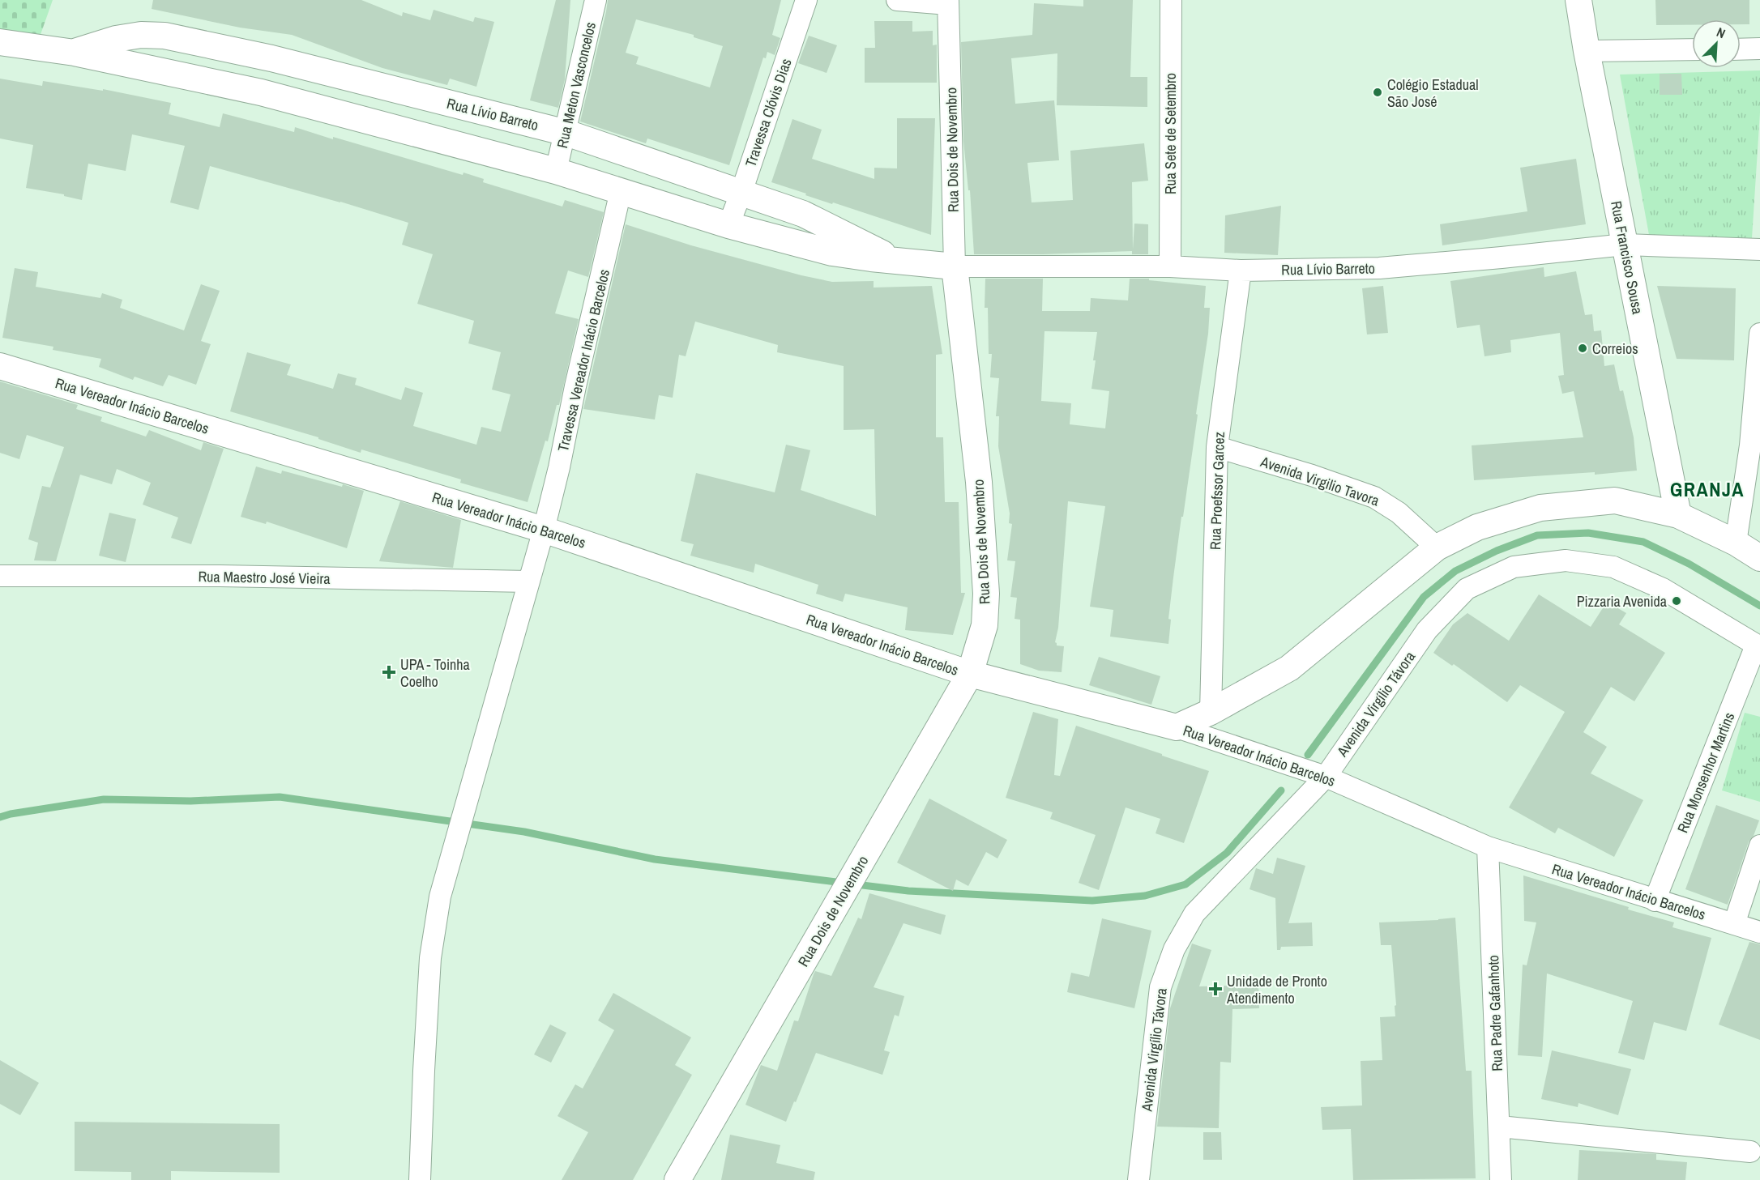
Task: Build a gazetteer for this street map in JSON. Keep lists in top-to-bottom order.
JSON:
{
  "streets": {
    "street": [
      "Rua Meton Vasconcelos",
      "Travessa Clóvis Dias",
      "Rua Lívio Barreto",
      "Rua Sete de Setembro",
      "Rua Dois de Novembro",
      "Rua Francisco Sousa",
      "Travessa Vereador Inácio Barcelos",
      "Rua Vereador Inácio Barcelos",
      "Avenida Virgilio Tavora",
      "Rua Proefssor Garcez",
      "Rua Maestro José Vieira",
      "Avenida Virgílio Távora",
      "Rua Monsenhor Martins",
      "Rua Padre Gafanhoto"
    ]
  },
  "crossings": [
    ["Rua Meton Vasconcelos", "Rua Lívio Barreto"],
    ["Travessa Clóvis Dias", "Rua Lívio Barreto"],
    ["Rua Lívio Barreto", "Rua Sete de Setembro"],
    ["Rua Lívio Barreto", "Rua Dois de Novembro"],
    ["Rua Lívio Barreto", "Rua Francisco Sousa"],
    ["Rua Lívio Barreto", "Travessa Vereador Inácio Barcelos"],
    ["Rua Lívio Barreto", "Rua Proefssor Garcez"],
    ["Rua Dois de Novembro", "Rua Vereador Inácio Barcelos"],
    ["Travessa Vereador Inácio Barcelos", "Rua Vereador Inácio Barcelos"],
    ["Travessa Vereador Inácio Barcelos", "Rua Maestro José Vieira"],
    ["Rua Vereador Inácio Barcelos", "Avenida Virgílio Távora"],
    ["Rua Vereador Inácio Barcelos", "Rua Monsenhor Martins"],
    ["Rua Vereador Inácio Barcelos", "Rua Padre Gafanhoto"],
    ["Avenida Virgilio Tavora", "Rua Proefssor Garcez"],
    ["Avenida Virgílio Távora", "Rua Monsenhor Martins"]
  ],
  "districts": ["GRANJA"],
  "places": {
    "other": ["Colégio Estadual São José", "Correios", "Pizzaria Avenida"],
    "health": ["UPA - Toinha Coelho", "Unidade de Pronto Atendimento"]
  },
  "north": "top right"
}
